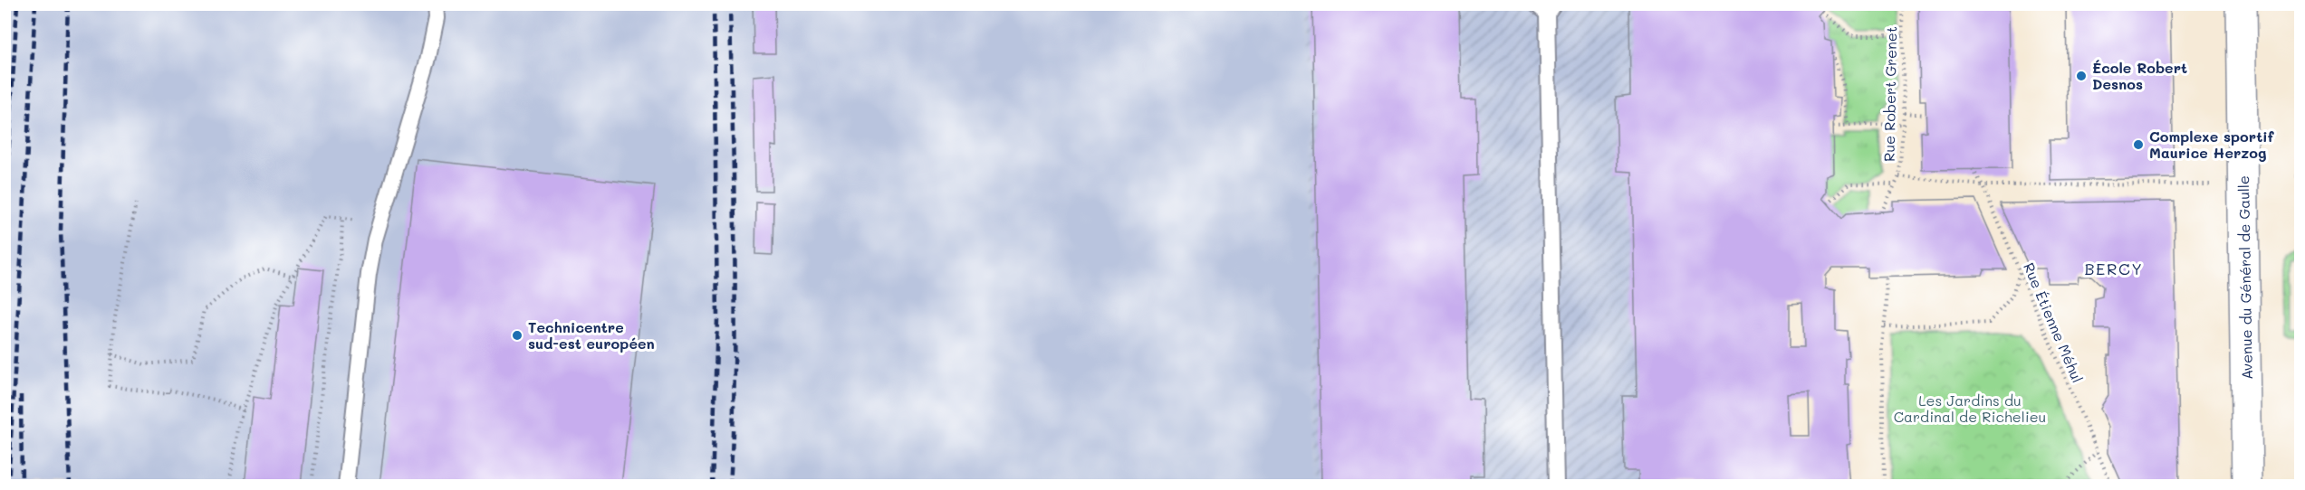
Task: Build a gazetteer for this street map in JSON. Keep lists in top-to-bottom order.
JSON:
{
  "streets": {
    "street": ["Avenue du Général de Gaulle"],
    "path": ["Rue Robert Grenet", "Rue Étienne Méhul"]
  },
  "districts": ["BERCY"],
  "parks": ["Les Jardins du Cardinal de Richelieu"],
  "places": ["École Robert Desnos", "Complexe sportif Maurice Herzog", "Technicentre sud-est européen"]
}
